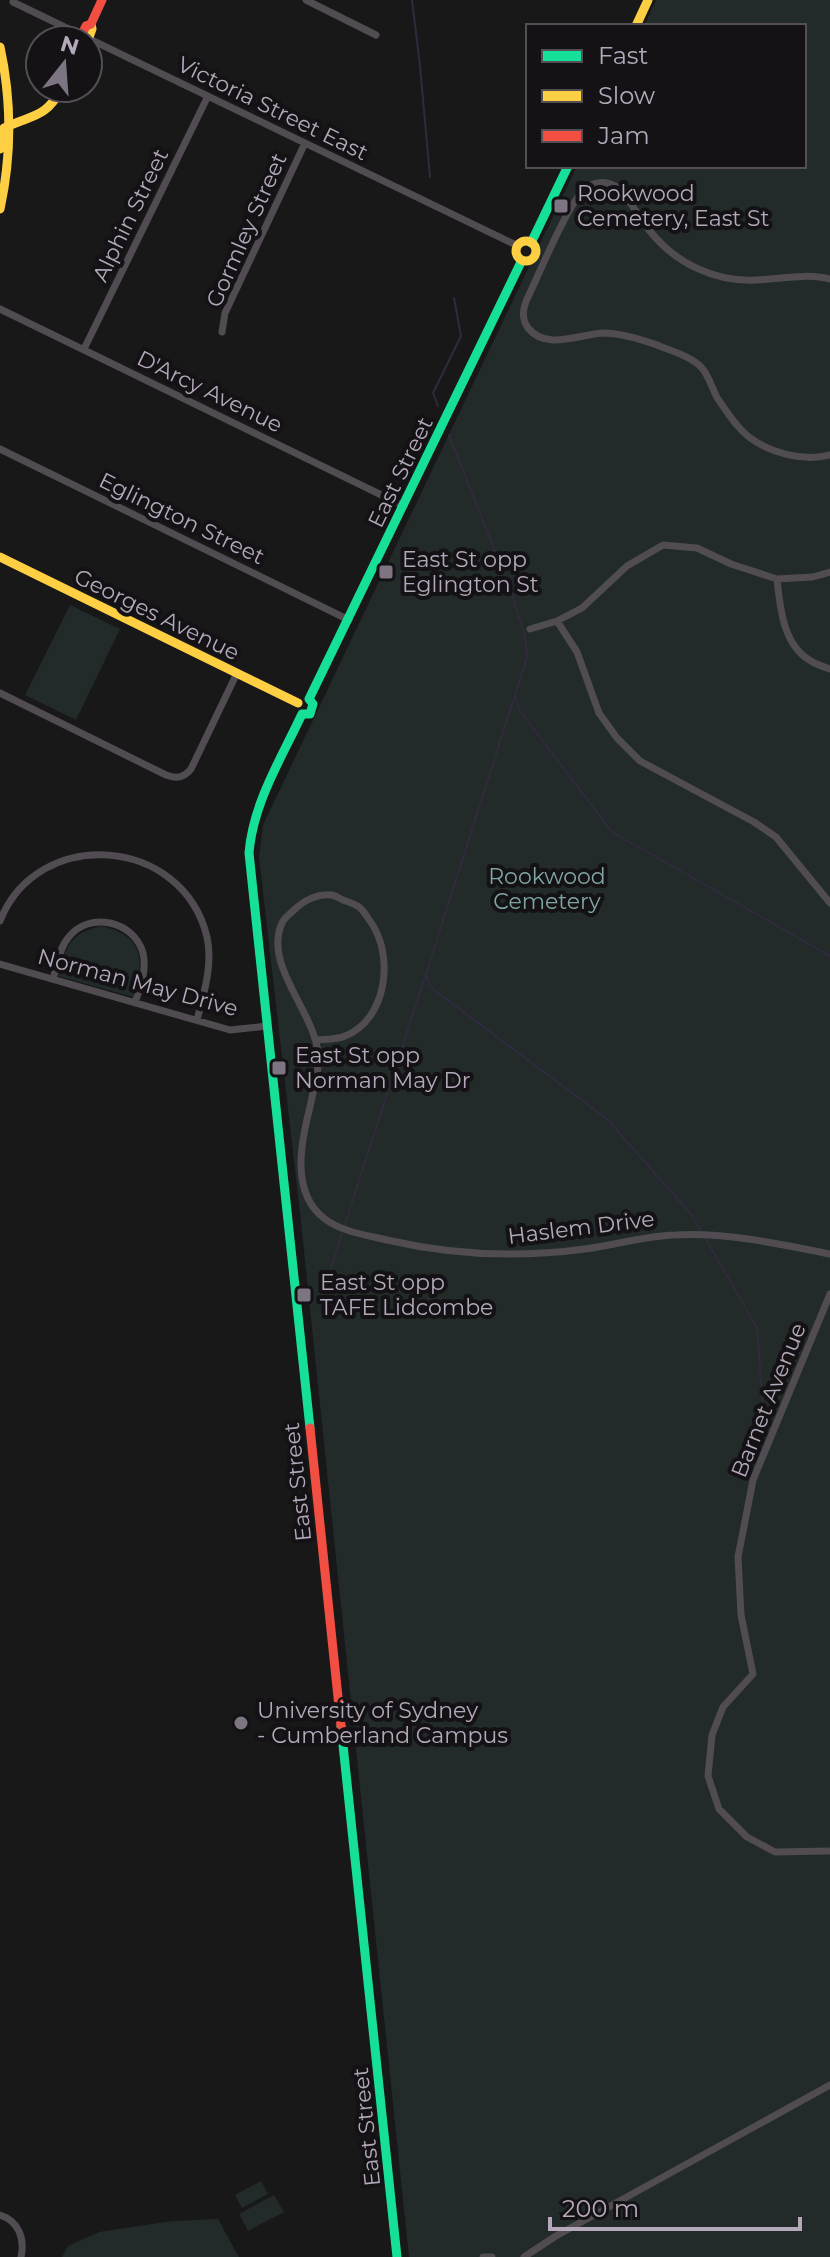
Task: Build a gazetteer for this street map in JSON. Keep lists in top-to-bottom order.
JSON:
{
  "streets": {
    "main road": ["East Street", "Georges Avenue"],
    "street": [
      "Victoria Street East",
      "Alphin Street",
      "Gormley Street",
      "D'Arcy Avenue",
      "Eglington Street",
      "Norman May Drive",
      "Haslem Drive",
      "Barnet Avenue"
    ]
  },
  "crossings": [
    ["Victoria Street East", "Alphin Street"],
    ["Victoria Street East", "Gormley Street"],
    ["Victoria Street East", "East Street"],
    ["Alphin Street", "D'Arcy Avenue"],
    ["D'Arcy Avenue", "East Street"],
    ["East Street", "Eglington Street"],
    ["East Street", "Georges Avenue"],
    ["East Street", "Norman May Drive"]
  ],
  "parks": ["Rookwood Cemetery"],
  "places": {
    "transit": [
      "Rookwood Cemetery, East St",
      "East St opp Eglington St",
      "East St opp Norman May Dr",
      "East St opp TAFE Lidcombe"
    ],
    "other": ["University of Sydney - Cumberland Campus"]
  },
  "legend": ["Fast", "Slow", "Jam"],
  "scale_bar": "200 m",
  "north": "top"
}
